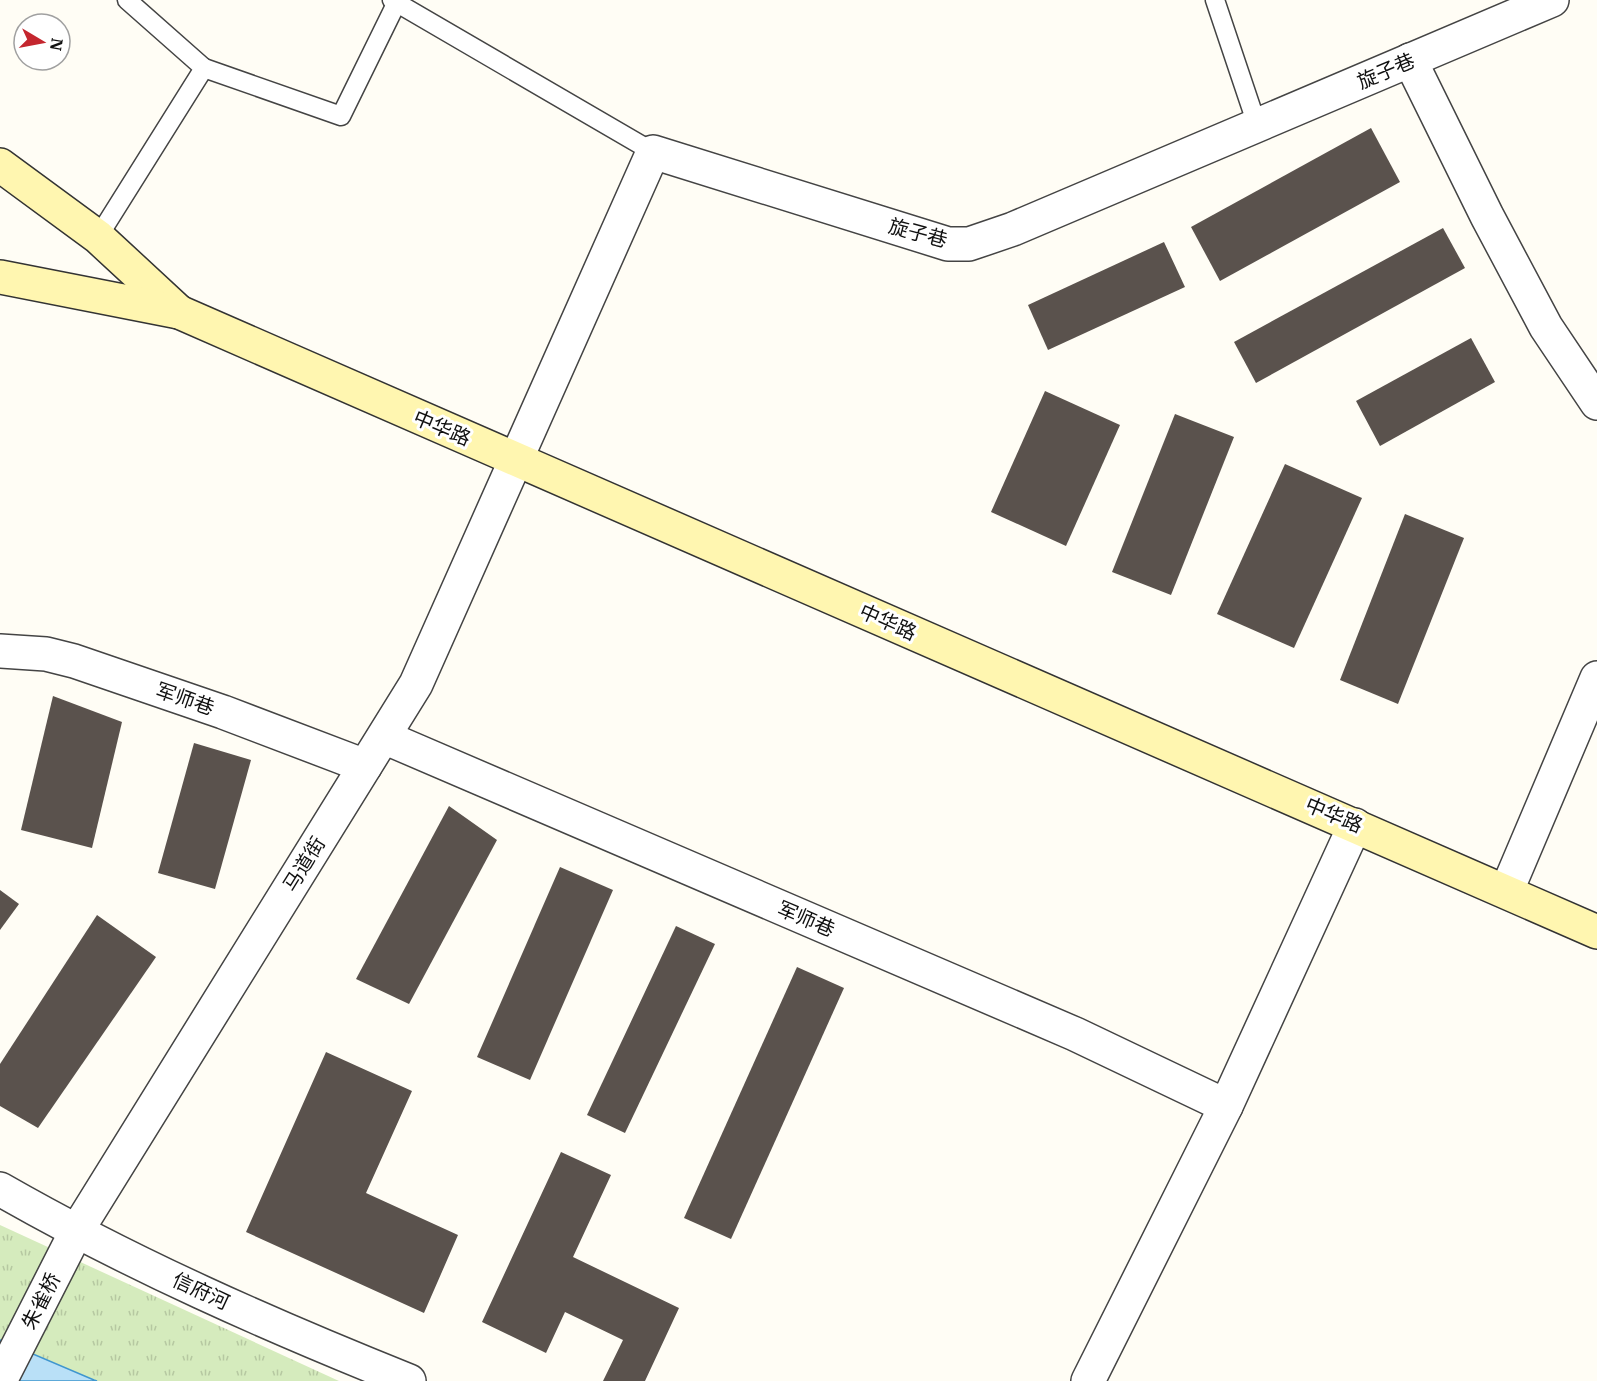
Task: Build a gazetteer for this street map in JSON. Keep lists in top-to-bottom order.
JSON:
{
  "streets": {
    "main road": ["中华路"],
    "street": [
      "旋子巷",
      "军师巷",
      "马道街",
      "信府河",
      "朱雀桥"
    ]
  },
  "crossings": [
    ["中华路", "马道街"],
    ["军师巷", "马道街"],
    ["马道街", "信府河"],
    ["马道街", "朱雀桥"],
    ["信府河", "朱雀桥"]
  ],
  "north": "right"
}
